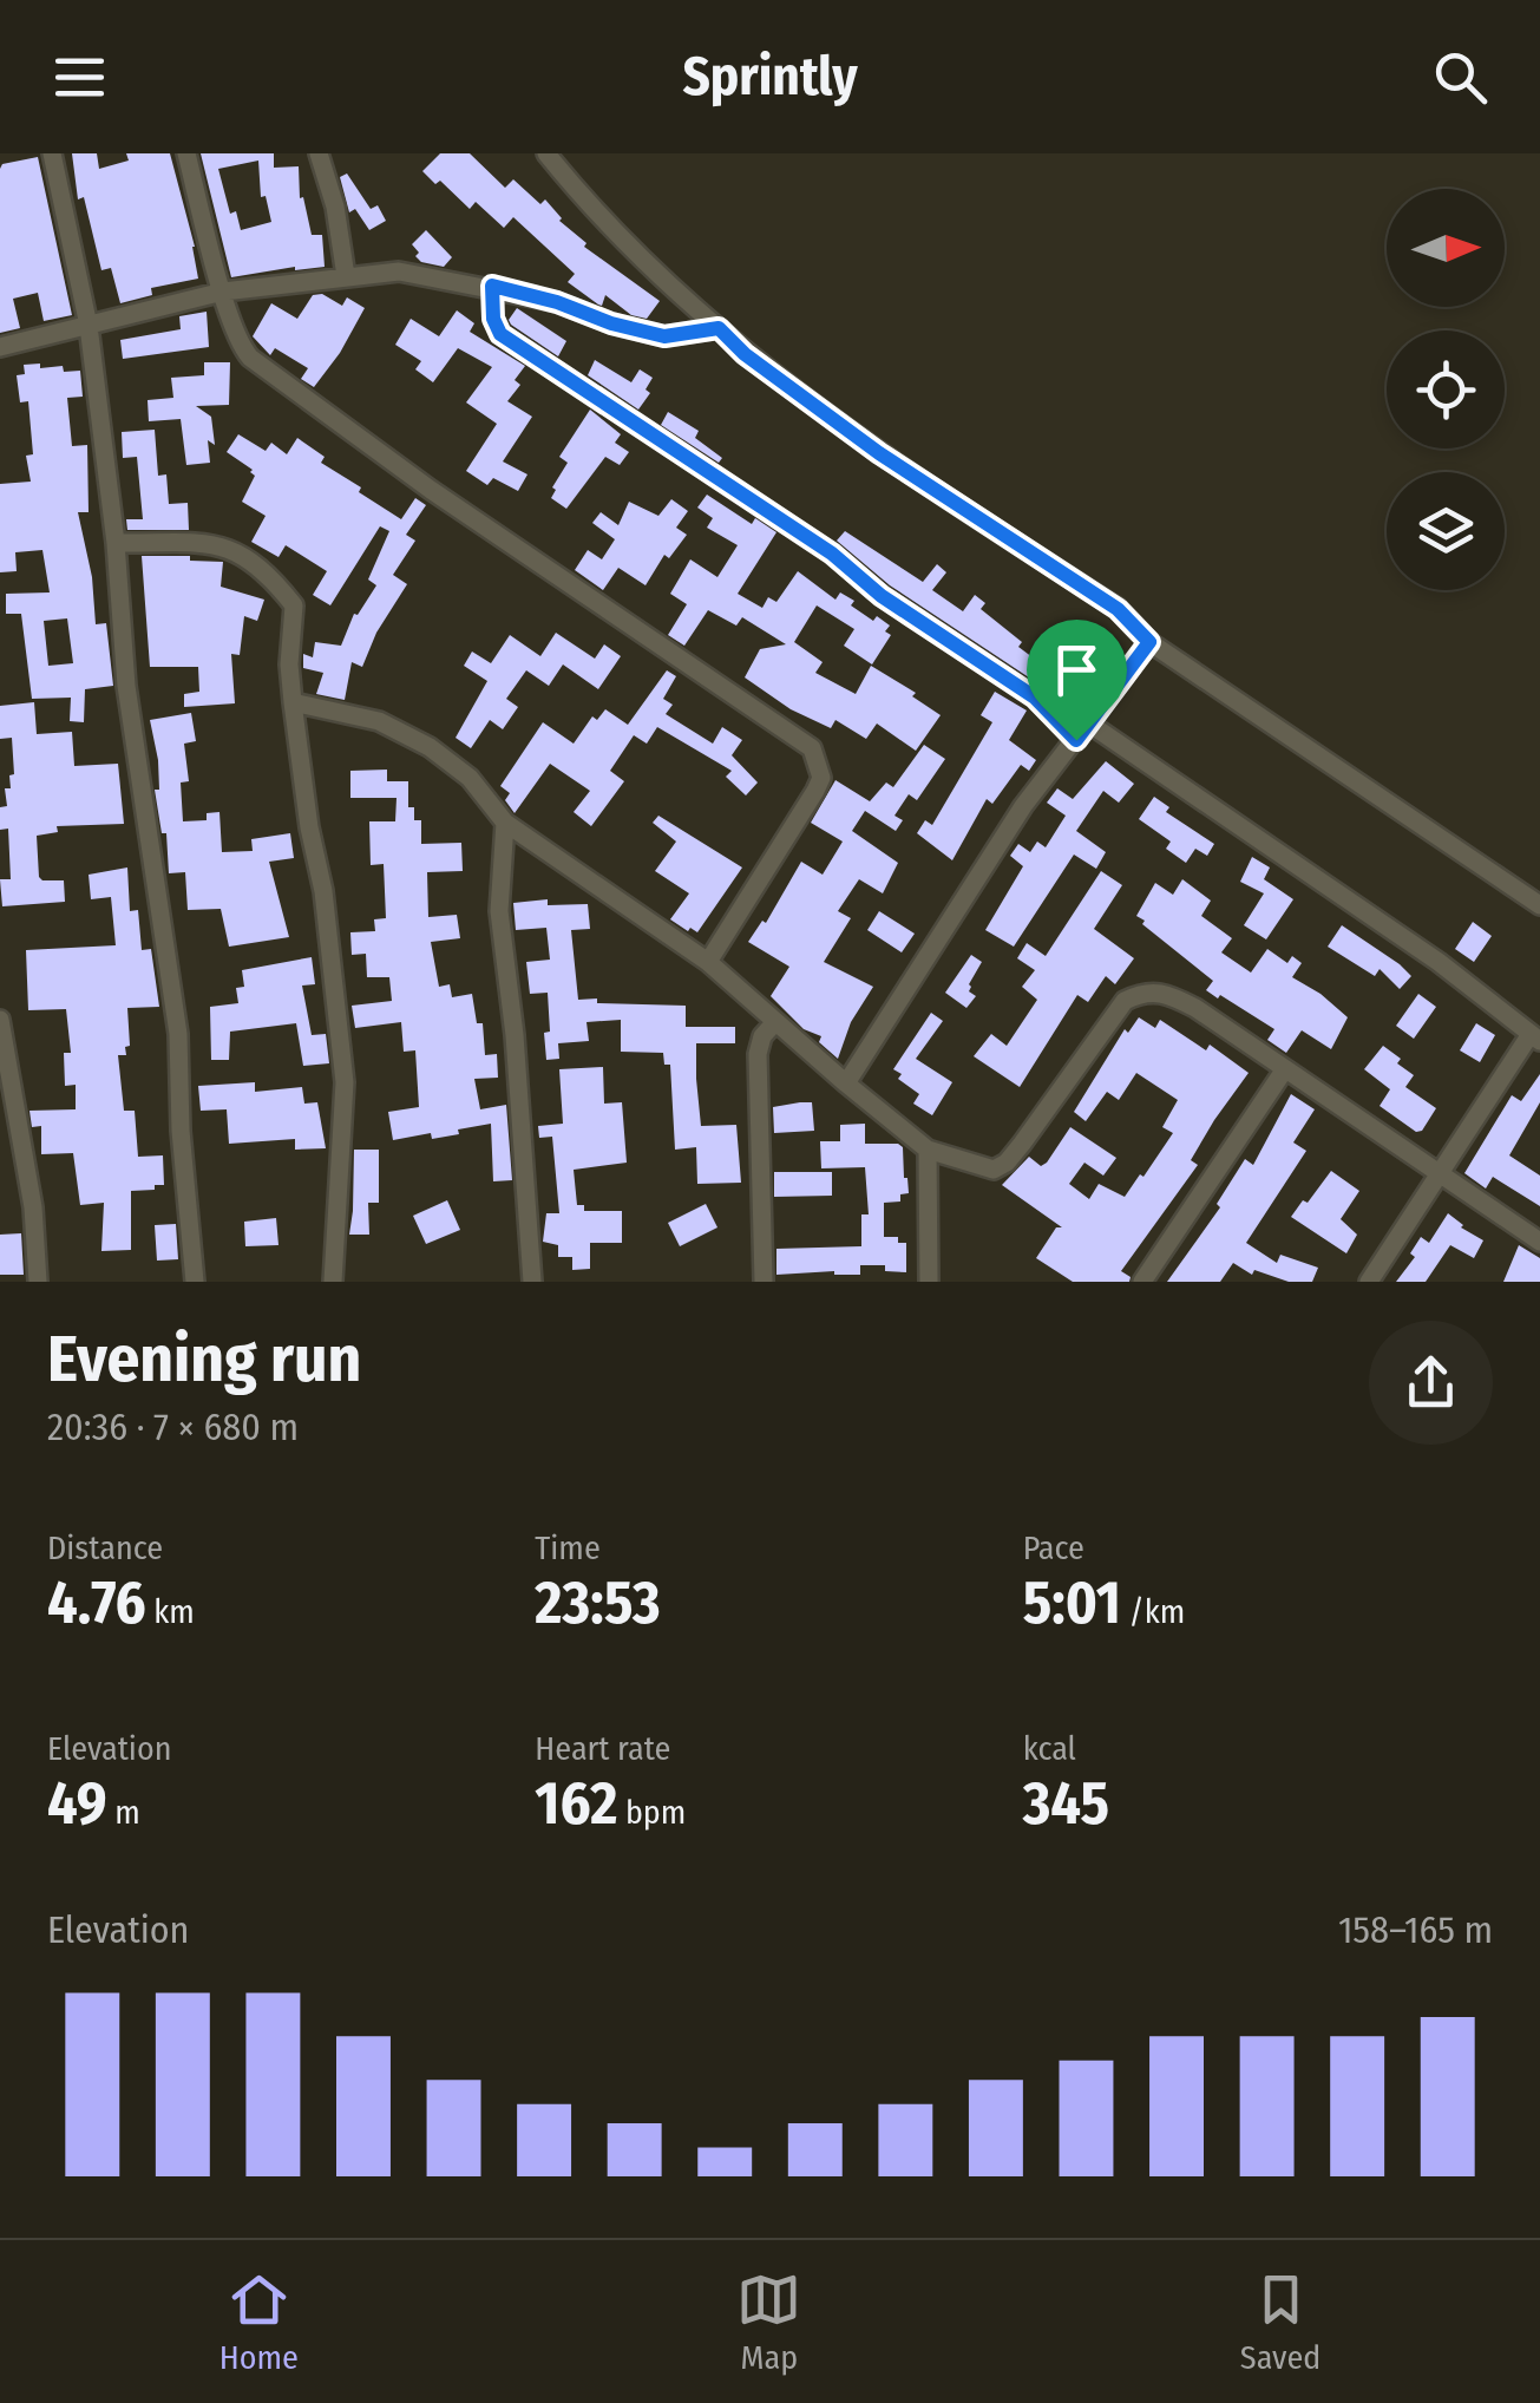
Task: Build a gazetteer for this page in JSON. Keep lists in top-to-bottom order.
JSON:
{
  "north": "right",
  "page": {
    "header": "Sprintly",
    "heading": ["Evening run", "20:36 · 7 × 680 m"],
    "stats": [
      ["Distance", "4.76 km"],
      ["Time", "23:53"],
      ["Pace", "5:01 /km"],
      ["Elevation", "49 m"],
      ["Heart rate", "162 bpm"],
      ["kcal", "345"]
    ],
    "chart": ["Elevation", "158–165 m"],
    "tabs": ["Home", "Map", "Saved"]
  }
}
